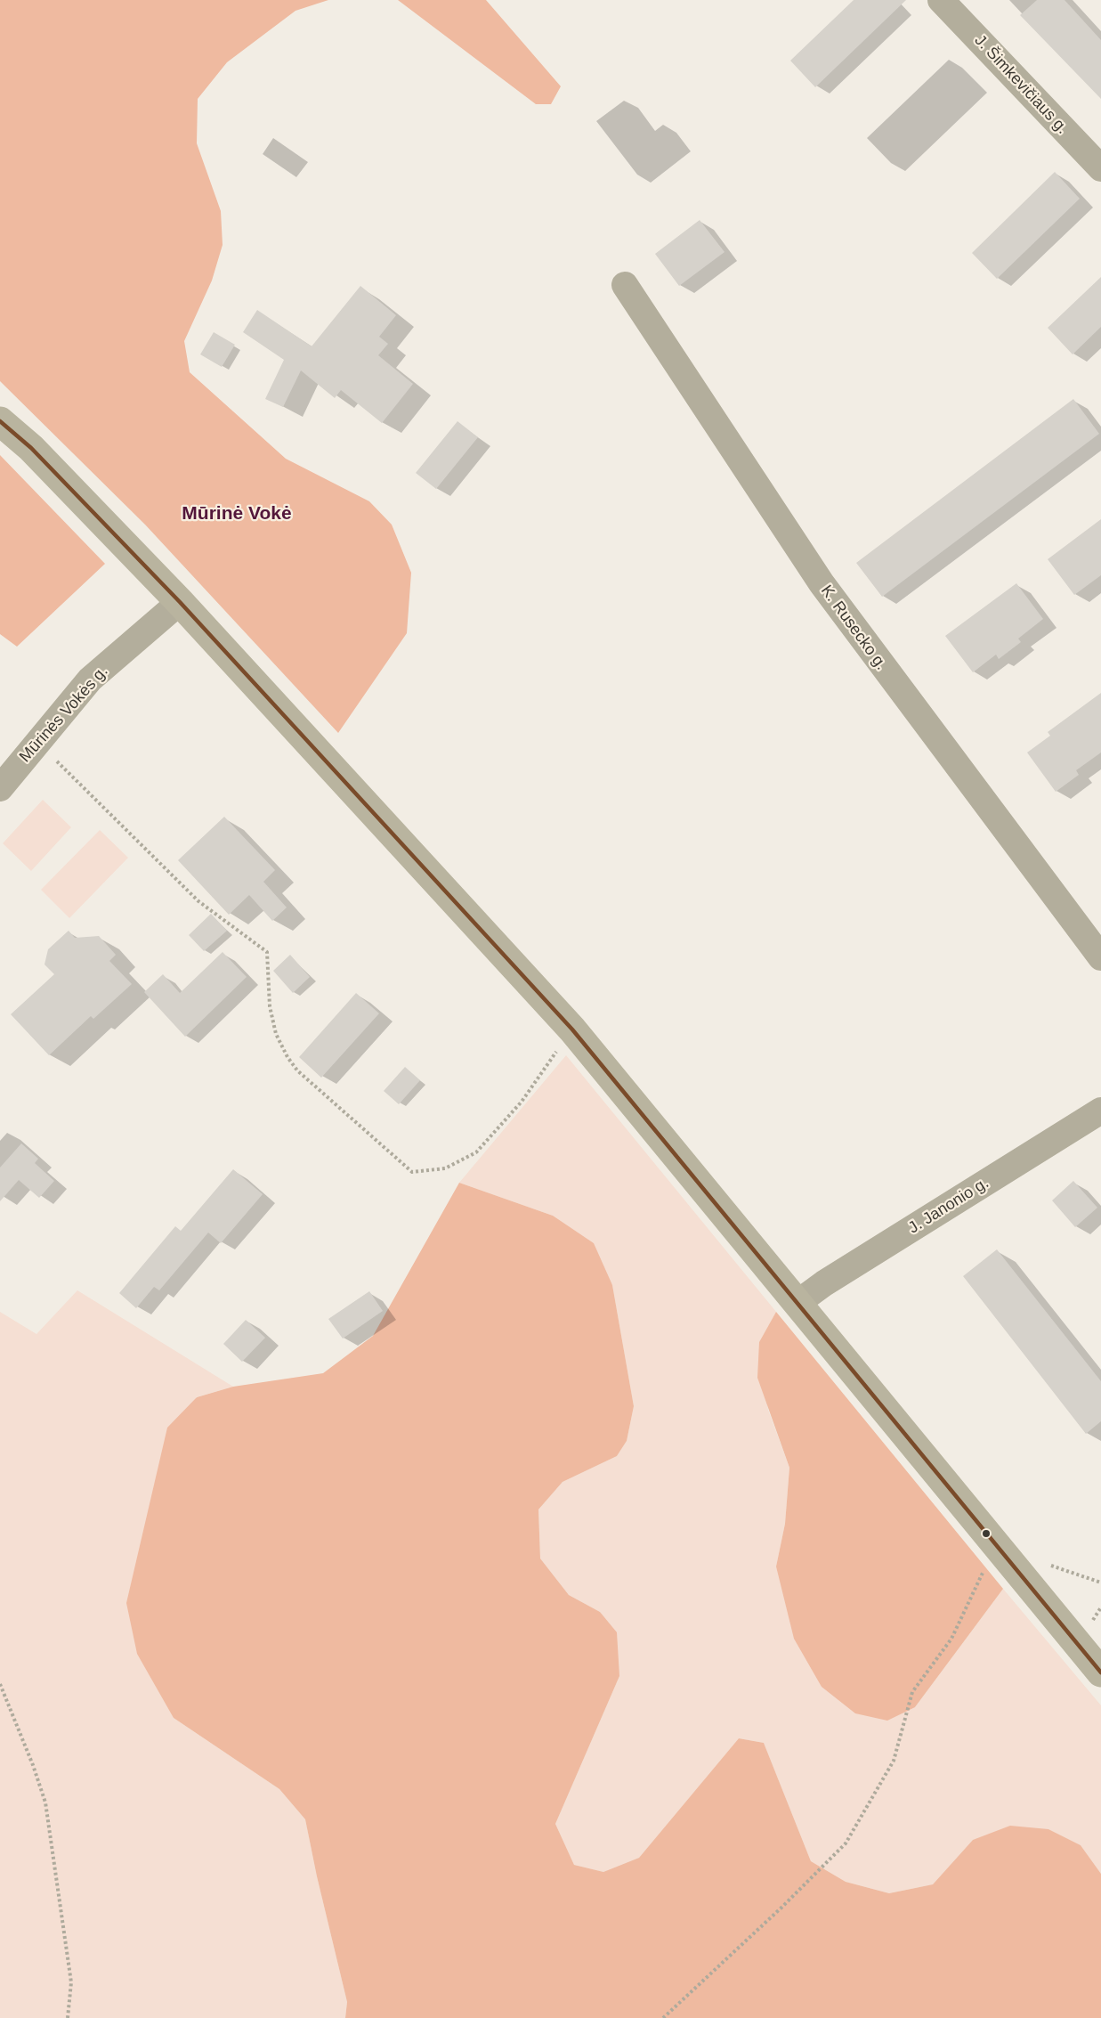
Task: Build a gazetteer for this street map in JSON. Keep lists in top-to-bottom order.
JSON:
{
  "streets": {
    "street": [
      "J. Šimkevičiaus g.",
      "K. Rusecko g.",
      "Mūrinės Vokės g.",
      "J. Janonio g."
    ]
  },
  "districts": ["Mūrinė Vokė"]
}
